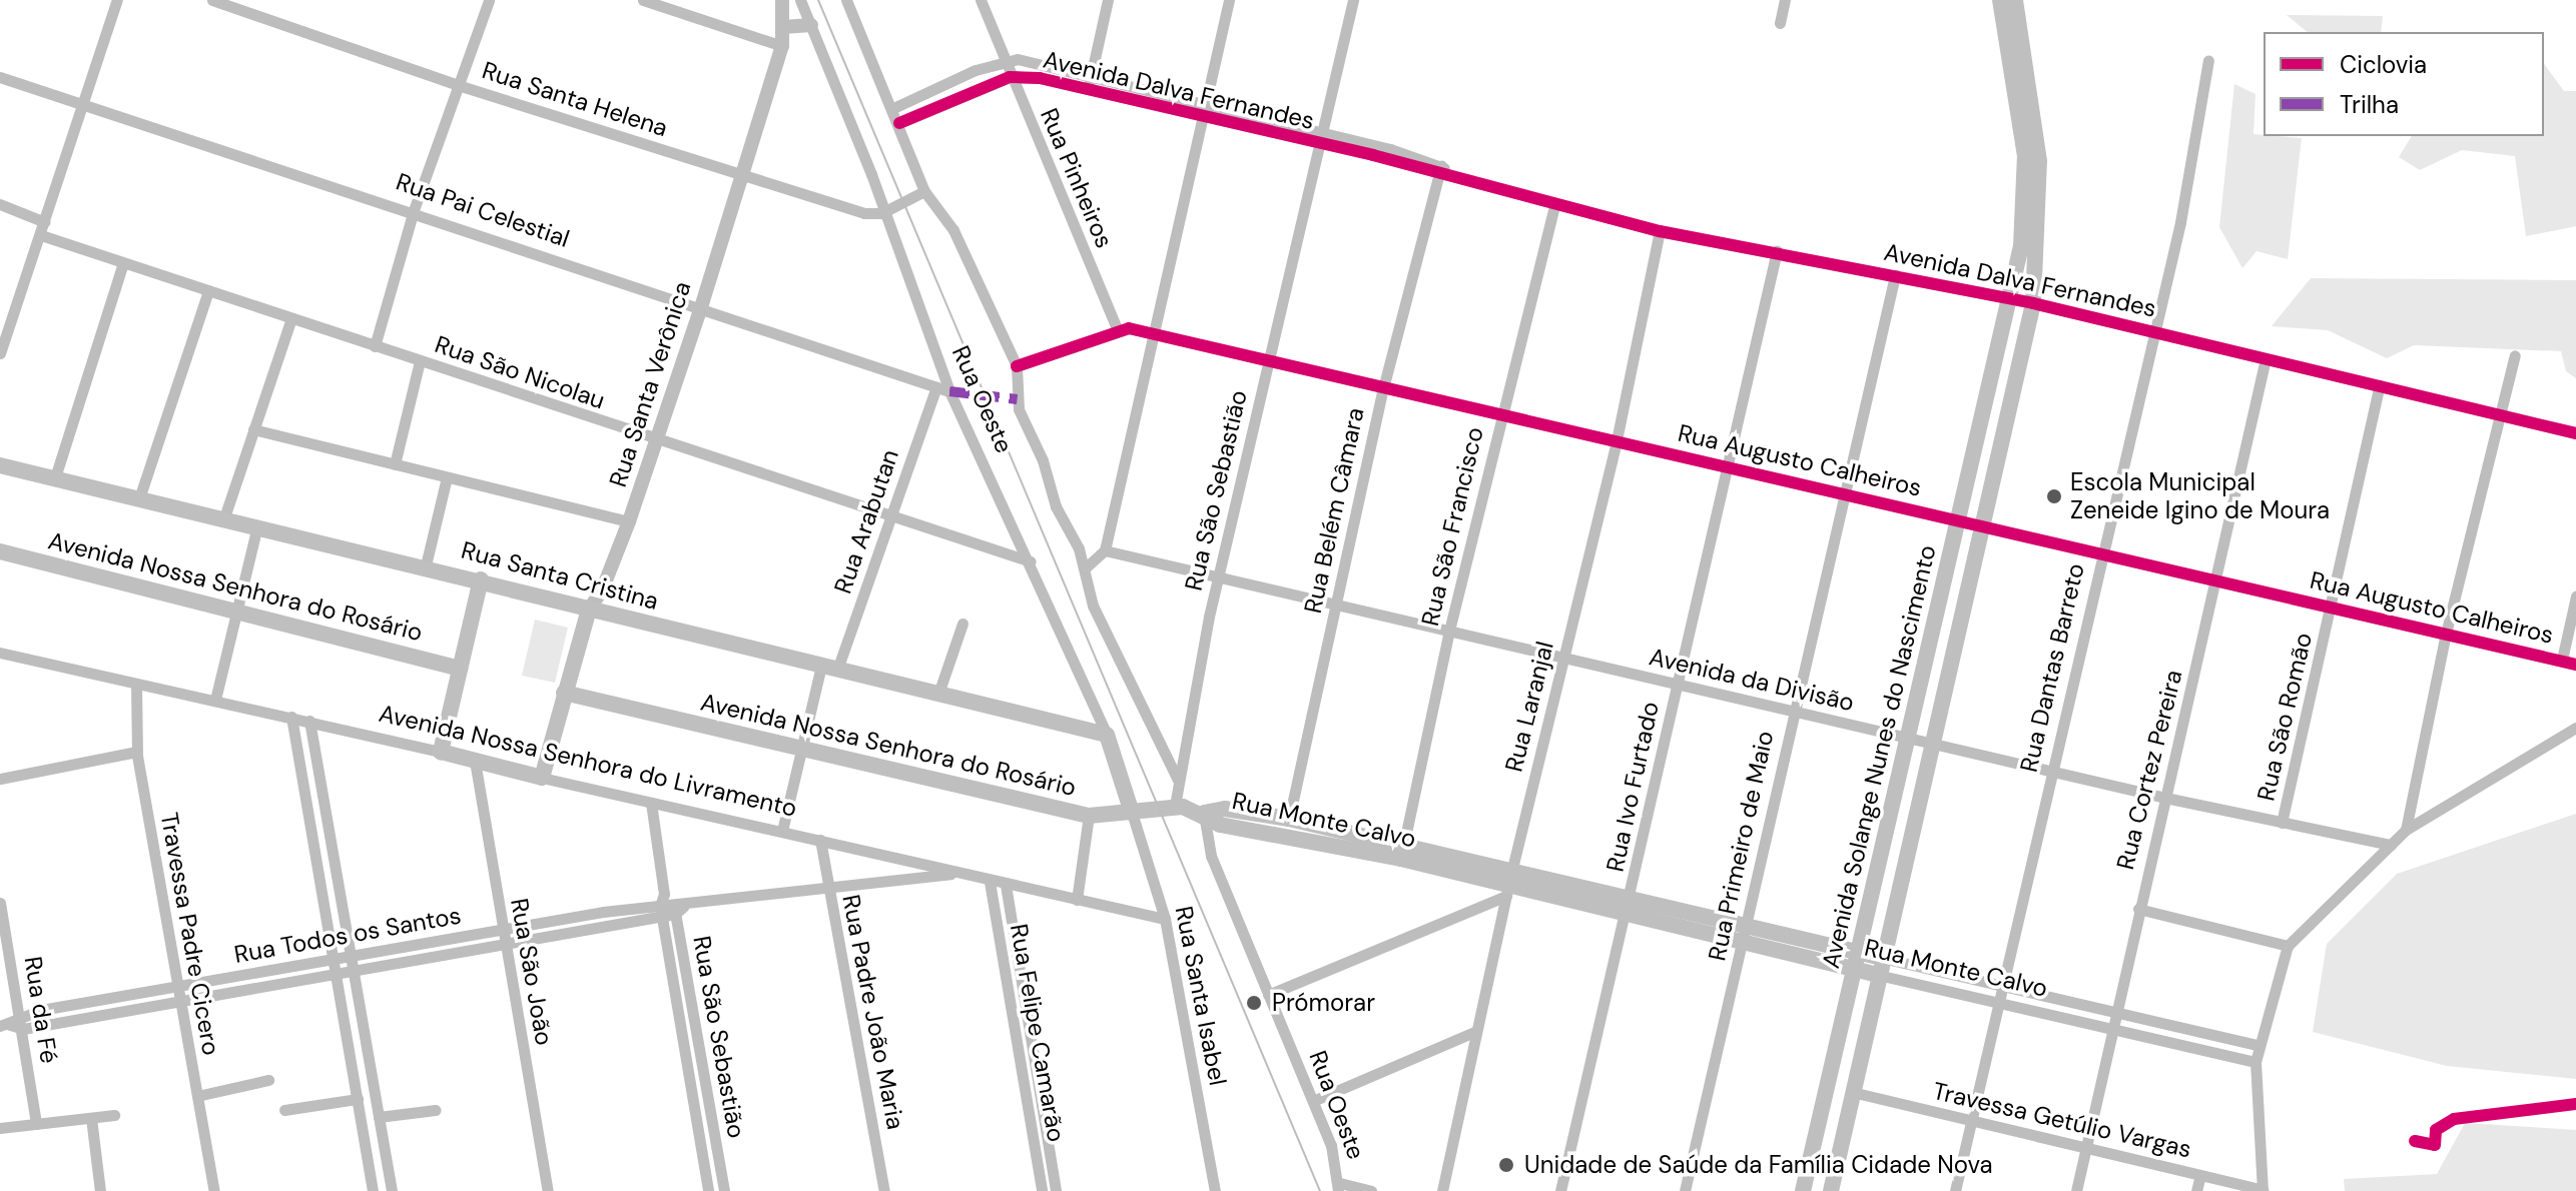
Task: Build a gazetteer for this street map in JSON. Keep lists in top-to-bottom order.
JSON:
{
  "streets": {
    "main road": [
      "Rua Santa Verônica",
      "Rua Oeste",
      "Rua Santa Cristina",
      "Avenida Nossa Senhora do Rosário",
      "Avenida Solange Nunes do Nascimento",
      "Avenida Nossa Senhora do Livramento",
      "Rua Monte Calvo"
    ],
    "street": [
      "Avenida Dalva Fernandes",
      "Rua Santa Helena",
      "Rua Pinheiros",
      "Rua Pai Celestial",
      "Rua São Nicolau",
      "Rua Augusto Calheiros",
      "Rua São Sebastião",
      "Rua Belém Câmara",
      "Rua Arabutan",
      "Rua São Francisco",
      "Rua Dantas Barreto",
      "Avenida da Divisão",
      "Rua Laranjal",
      "Rua São Romão",
      "Rua Cortez Pereira",
      "Rua Ivo Furtado",
      "Rua Primeiro de Maio",
      "Travessa Padre Cicero",
      "Rua Todos os Santos",
      "Rua São João",
      "Rua Santa Isabel",
      "Rua da Fé",
      "Rua Padre João Maria",
      "Rua Felipe Camarão",
      "Travessa Getúlio Vargas"
    ]
  },
  "crossings": [
    ["Avenida Dalva Fernandes", "Rua Pinheiros"],
    ["Avenida Dalva Fernandes", "Rua Oeste"],
    ["Avenida Dalva Fernandes", "Rua São Sebastião"],
    ["Avenida Dalva Fernandes", "Rua Belém Câmara"],
    ["Avenida Dalva Fernandes", "Rua São Francisco"],
    ["Avenida Dalva Fernandes", "Rua Dantas Barreto"],
    ["Avenida Dalva Fernandes", "Rua Laranjal"],
    ["Avenida Dalva Fernandes", "Rua São Romão"],
    ["Avenida Dalva Fernandes", "Avenida Solange Nunes do Nascimento"],
    ["Avenida Dalva Fernandes", "Rua Cortez Pereira"],
    ["Avenida Dalva Fernandes", "Rua Ivo Furtado"],
    ["Avenida Dalva Fernandes", "Rua Primeiro de Maio"],
    ["Rua Santa Helena", "Rua Santa Verônica"],
    ["Rua Santa Helena", "Rua Oeste"],
    ["Rua Pinheiros", "Rua Augusto Calheiros"],
    ["Rua Pai Celestial", "Rua Santa Verônica"],
    ["Rua Pai Celestial", "Rua Oeste"],
    ["Rua Pai Celestial", "Rua Arabutan"],
    ["Rua São Nicolau", "Rua Santa Verônica"],
    ["Rua São Nicolau", "Rua Oeste"],
    ["Rua São Nicolau", "Rua Arabutan"],
    ["Rua Santa Verônica", "Rua Santa Cristina"],
    ["Rua Santa Verônica", "Avenida Nossa Senhora do Rosário"],
    ["Rua Santa Verônica", "Avenida Nossa Senhora do Livramento"],
    ["Rua Oeste", "Rua Augusto Calheiros"],
    ["Rua Oeste", "Rua São Sebastião"],
    ["Rua Oeste", "Rua Santa Cristina"],
    ["Rua Oeste", "Avenida Nossa Senhora do Rosário"],
    ["Rua Oeste", "Rua Monte Calvo"],
    ["Rua Oeste", "Rua Santa Isabel"],
    ["Rua Augusto Calheiros", "Rua São Sebastião"],
    ["Rua Augusto Calheiros", "Rua Belém Câmara"],
    ["Rua Augusto Calheiros", "Rua São Francisco"],
    ["Rua Augusto Calheiros", "Rua Dantas Barreto"],
    ["Rua Augusto Calheiros", "Rua Laranjal"],
    ["Rua Augusto Calheiros", "Rua São Romão"],
    ["Rua Augusto Calheiros", "Avenida Solange Nunes do Nascimento"],
    ["Rua Augusto Calheiros", "Rua Cortez Pereira"],
    ["Rua Augusto Calheiros", "Rua Ivo Furtado"],
    ["Rua Augusto Calheiros", "Rua Primeiro de Maio"],
    ["Rua São Sebastião", "Avenida Nossa Senhora do Rosário"],
    ["Rua São Sebastião", "Avenida da Divisão"],
    ["Rua São Sebastião", "Avenida Nossa Senhora do Livramento"],
    ["Rua São Sebastião", "Rua Todos os Santos"],
    ["Rua Belém Câmara", "Avenida da Divisão"],
    ["Rua Belém Câmara", "Rua Monte Calvo"],
    ["Rua Arabutan", "Rua Santa Cristina"],
    ["Rua Arabutan", "Avenida Nossa Senhora do Rosário"],
    ["Rua Arabutan", "Avenida Nossa Senhora do Livramento"],
    ["Rua São Francisco", "Avenida da Divisão"],
    ["Rua São Francisco", "Rua Monte Calvo"],
    ["Avenida Nossa Senhora do Rosário", "Rua Monte Calvo"],
    ["Avenida Nossa Senhora do Rosário", "Rua Santa Isabel"],
    ["Rua Dantas Barreto", "Avenida da Divisão"],
    ["Rua Dantas Barreto", "Rua Monte Calvo"],
    ["Rua Dantas Barreto", "Travessa Getúlio Vargas"],
    ["Avenida da Divisão", "Rua Laranjal"],
    ["Avenida da Divisão", "Rua São Romão"],
    ["Avenida da Divisão", "Avenida Solange Nunes do Nascimento"],
    ["Avenida da Divisão", "Rua Cortez Pereira"],
    ["Avenida da Divisão", "Rua Ivo Furtado"],
    ["Avenida da Divisão", "Rua Primeiro de Maio"],
    ["Rua Laranjal", "Rua Monte Calvo"],
    ["Avenida Solange Nunes do Nascimento", "Rua Monte Calvo"],
    ["Avenida Solange Nunes do Nascimento", "Travessa Getúlio Vargas"],
    ["Avenida Nossa Senhora do Livramento", "Travessa Padre Cicero"],
    ["Avenida Nossa Senhora do Livramento", "Rua Todos os Santos"],
    ["Avenida Nossa Senhora do Livramento", "Rua São João"],
    ["Avenida Nossa Senhora do Livramento", "Rua Santa Isabel"],
    ["Avenida Nossa Senhora do Livramento", "Rua Padre João Maria"],
    ["Avenida Nossa Senhora do Livramento", "Rua Felipe Camarão"],
    ["Rua Cortez Pereira", "Rua Monte Calvo"],
    ["Rua Cortez Pereira", "Travessa Getúlio Vargas"],
    ["Rua Ivo Furtado", "Rua Monte Calvo"],
    ["Rua Monte Calvo", "Rua Primeiro de Maio"],
    ["Travessa Padre Cicero", "Rua Todos os Santos"],
    ["Rua Todos os Santos", "Rua São João"],
    ["Rua Todos os Santos", "Rua da Fé"],
    ["Rua Todos os Santos", "Rua Padre João Maria"]
  ],
  "places": ["Escola Municipal Zeneide Igino de Moura", "Prómorar", "Unidade de Saúde da Família Cidade Nova"],
  "legend": ["Ciclovia", "Trilha"]
}
